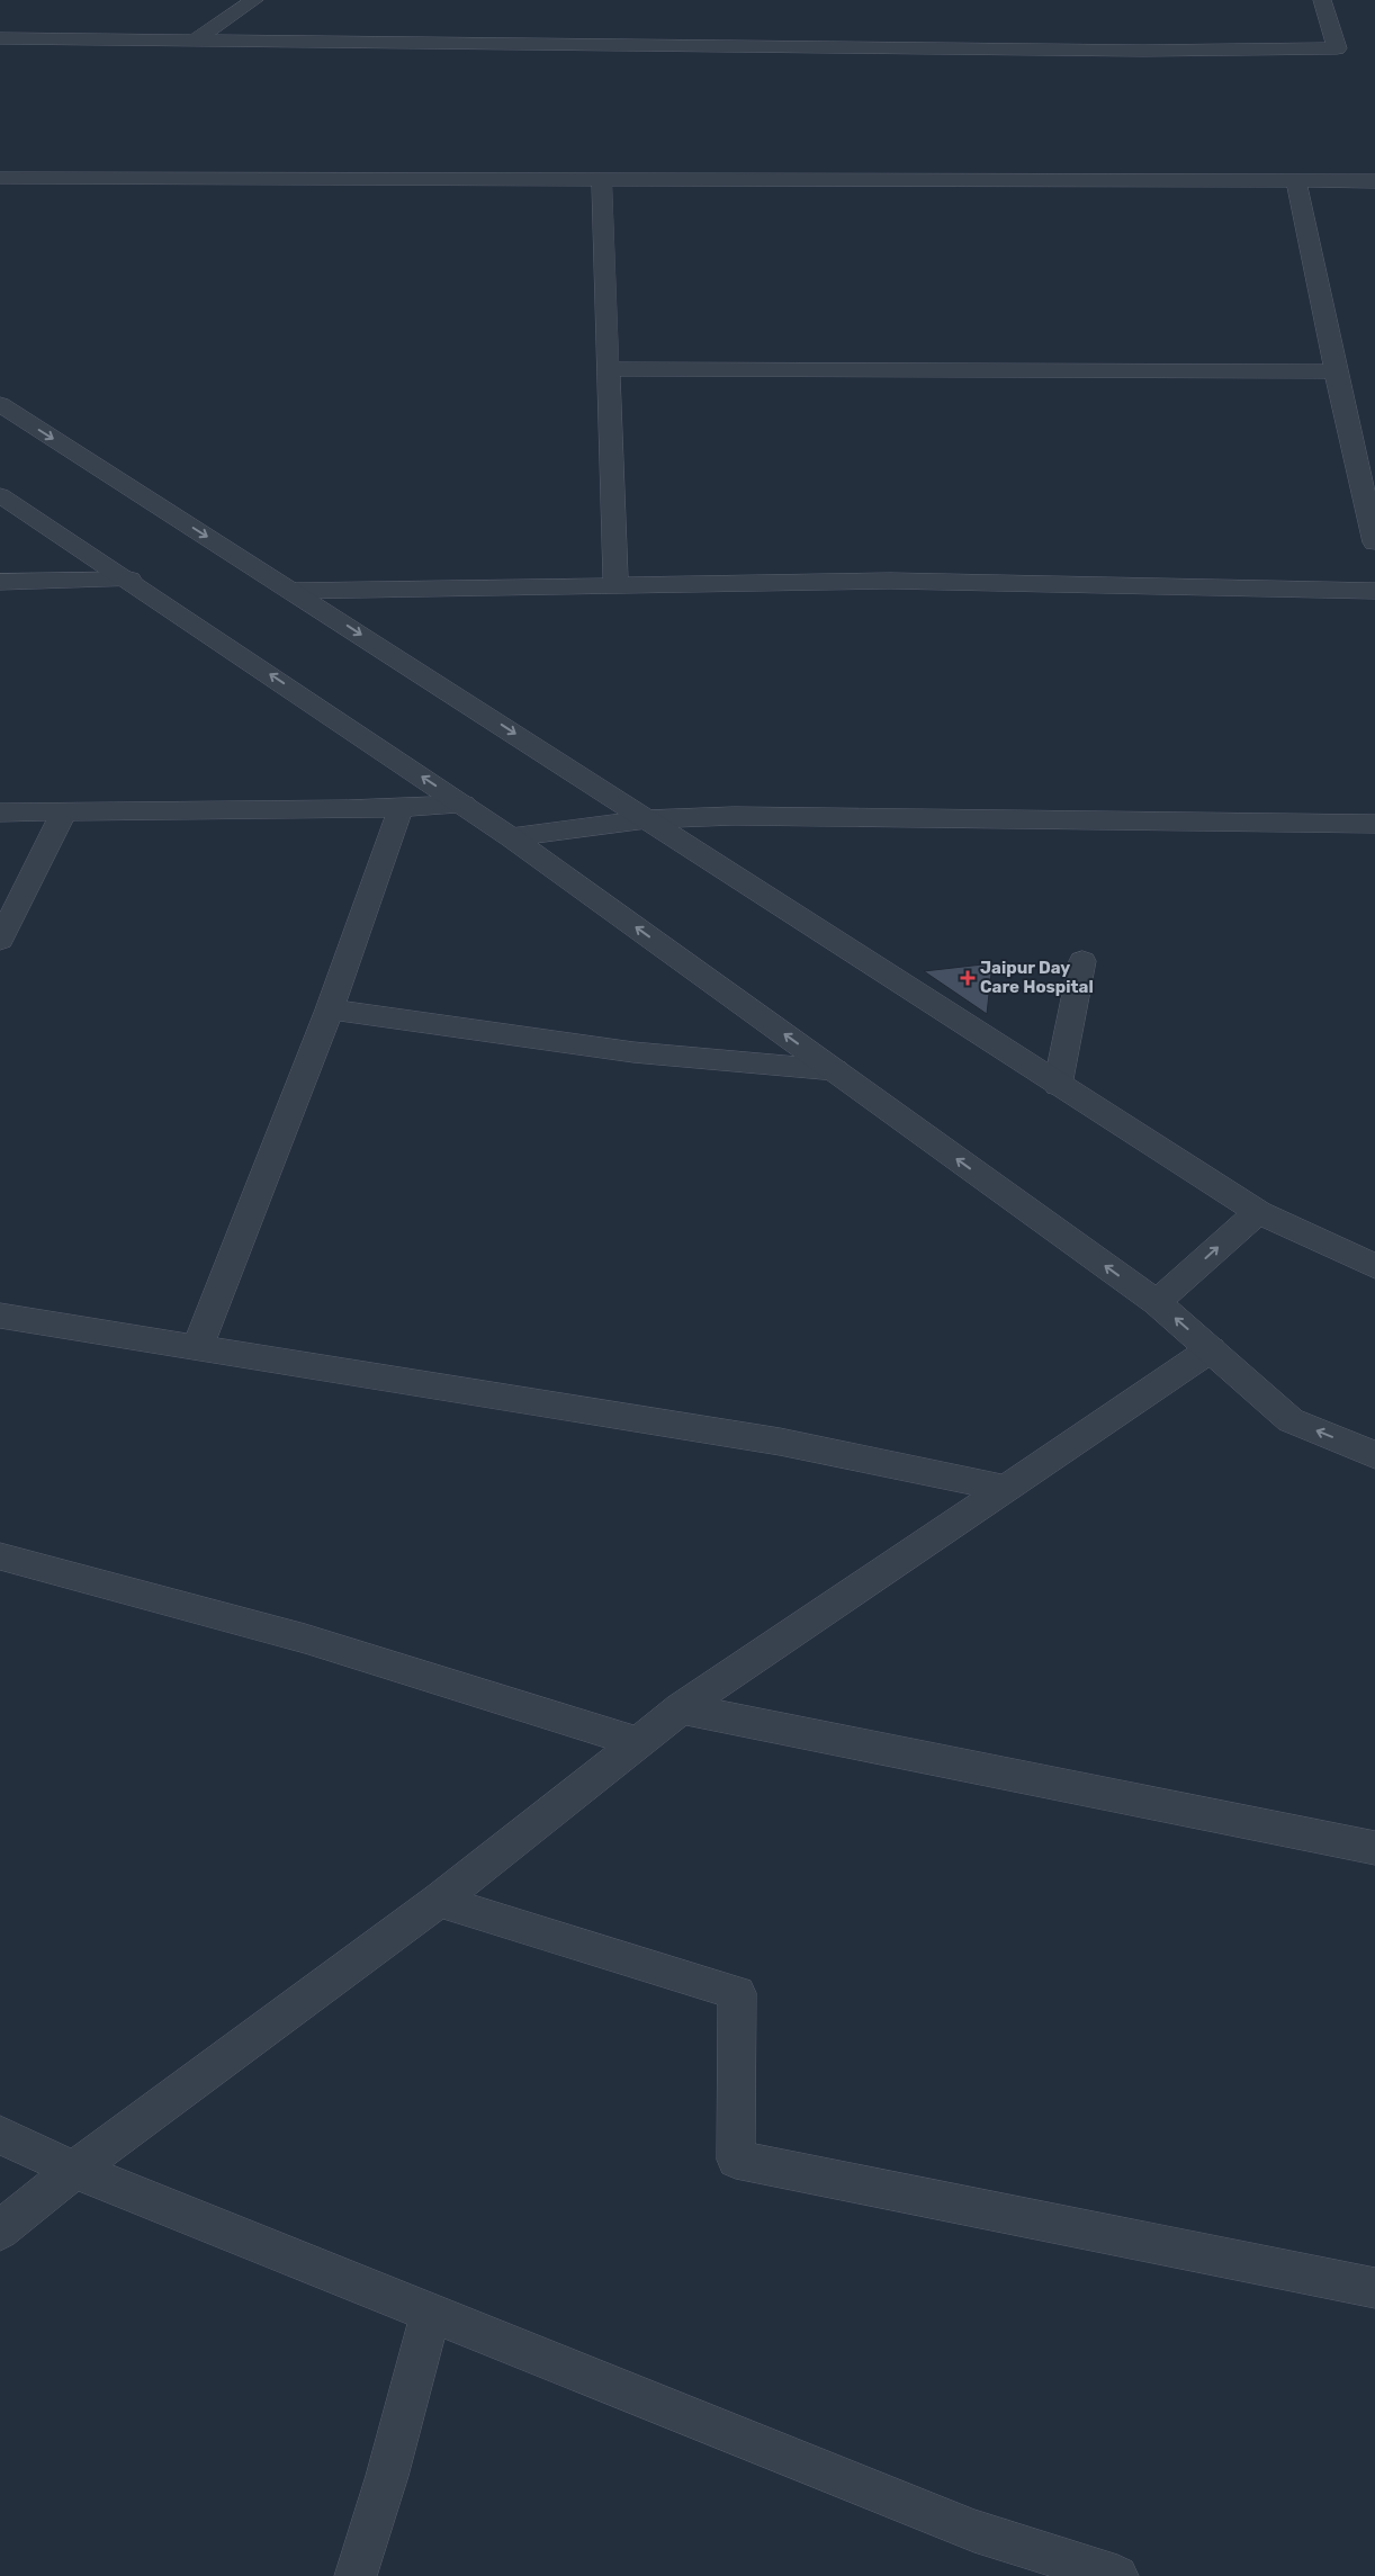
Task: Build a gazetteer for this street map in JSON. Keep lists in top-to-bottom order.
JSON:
{
  "places": {
    "health": ["Jaipur Day Care Hospital"]
  }
}
